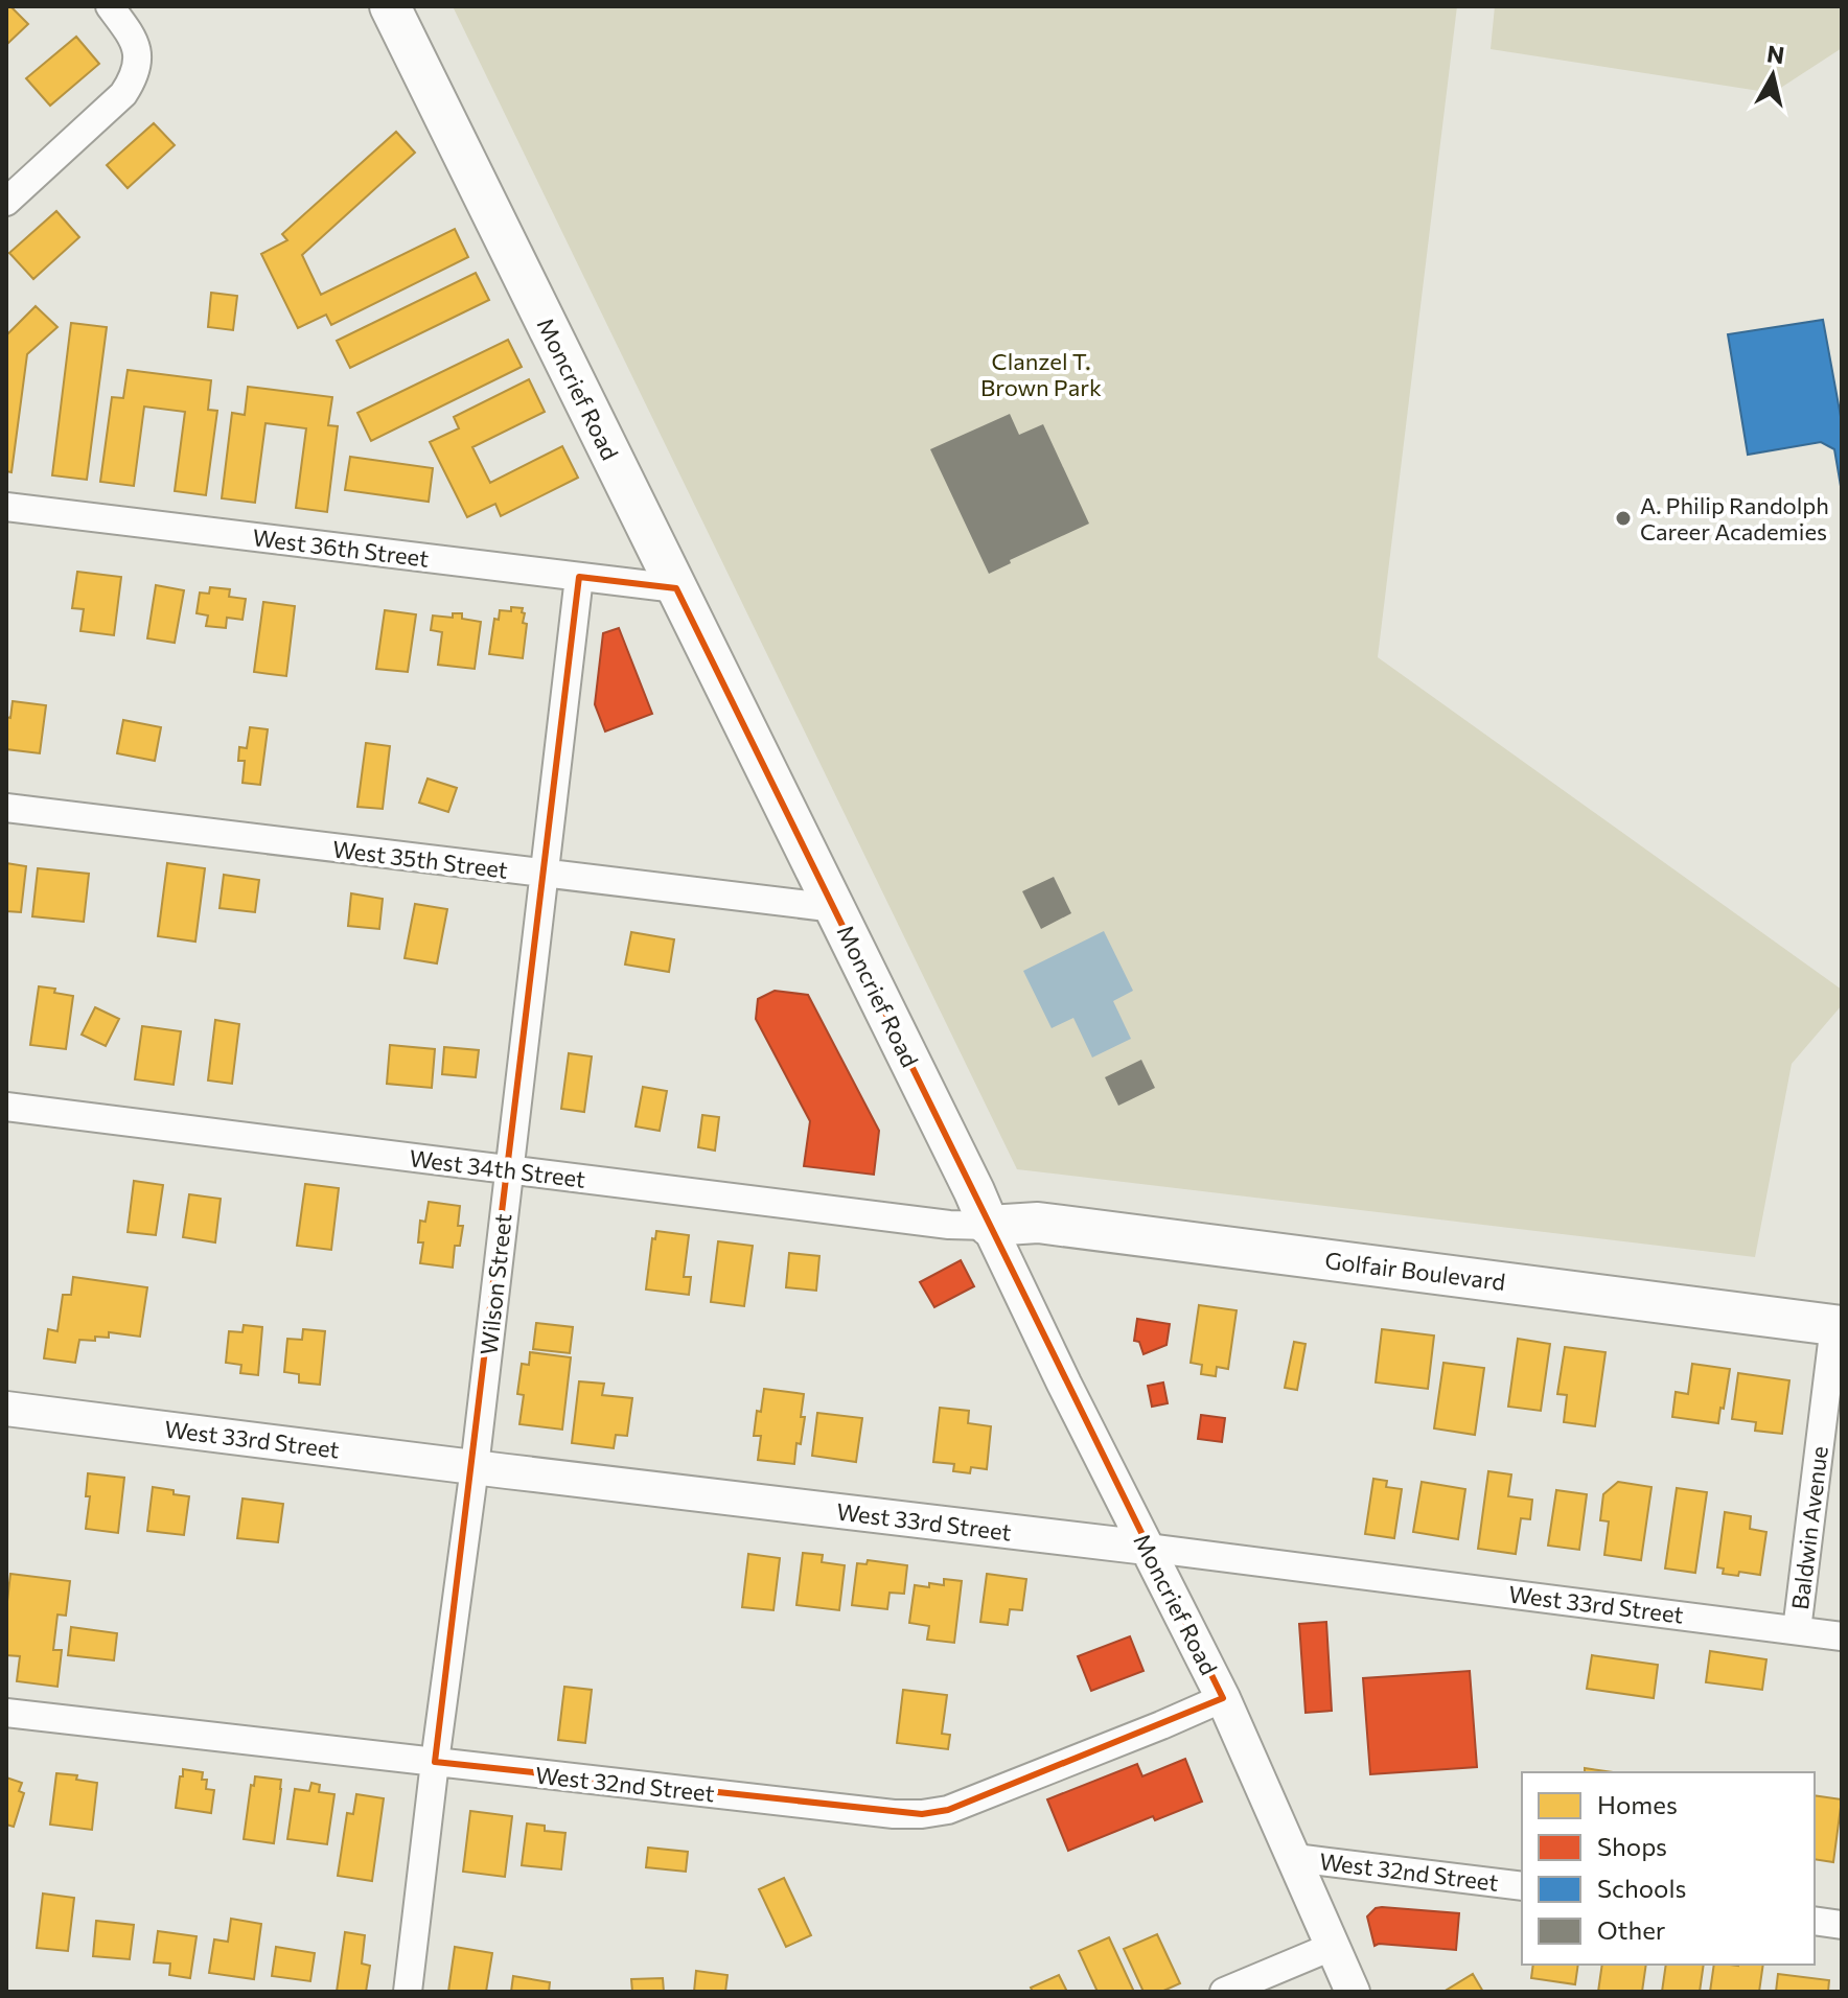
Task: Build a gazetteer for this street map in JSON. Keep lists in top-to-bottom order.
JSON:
{
  "streets": {
    "main road": ["Moncrief Road", "Golfair Boulevard"],
    "street": [
      "West 36th Street",
      "West 35th Street",
      "West 34th Street",
      "Wilson Street",
      "West 33rd Street",
      "Baldwin Avenue",
      "West 32nd Street"
    ]
  },
  "crossings": [
    ["Moncrief Road", "West 36th Street"],
    ["Moncrief Road", "West 35th Street"],
    ["Moncrief Road", "West 34th Street"],
    ["Moncrief Road", "Golfair Boulevard"],
    ["Moncrief Road", "West 33rd Street"],
    ["Moncrief Road", "West 32nd Street"],
    ["West 36th Street", "Wilson Street"],
    ["West 35th Street", "Wilson Street"],
    ["West 34th Street", "Golfair Boulevard"],
    ["West 34th Street", "Wilson Street"],
    ["Golfair Boulevard", "Baldwin Avenue"],
    ["Wilson Street", "West 33rd Street"],
    ["Wilson Street", "West 32nd Street"],
    ["West 33rd Street", "Baldwin Avenue"]
  ],
  "parks": ["Clanzel T. Brown Park"],
  "places": ["A. Philip Randolph Career Academies"],
  "legend": [
    "Homes",
    "Shops",
    "Schools",
    "Other"
  ],
  "north": "top"
}
